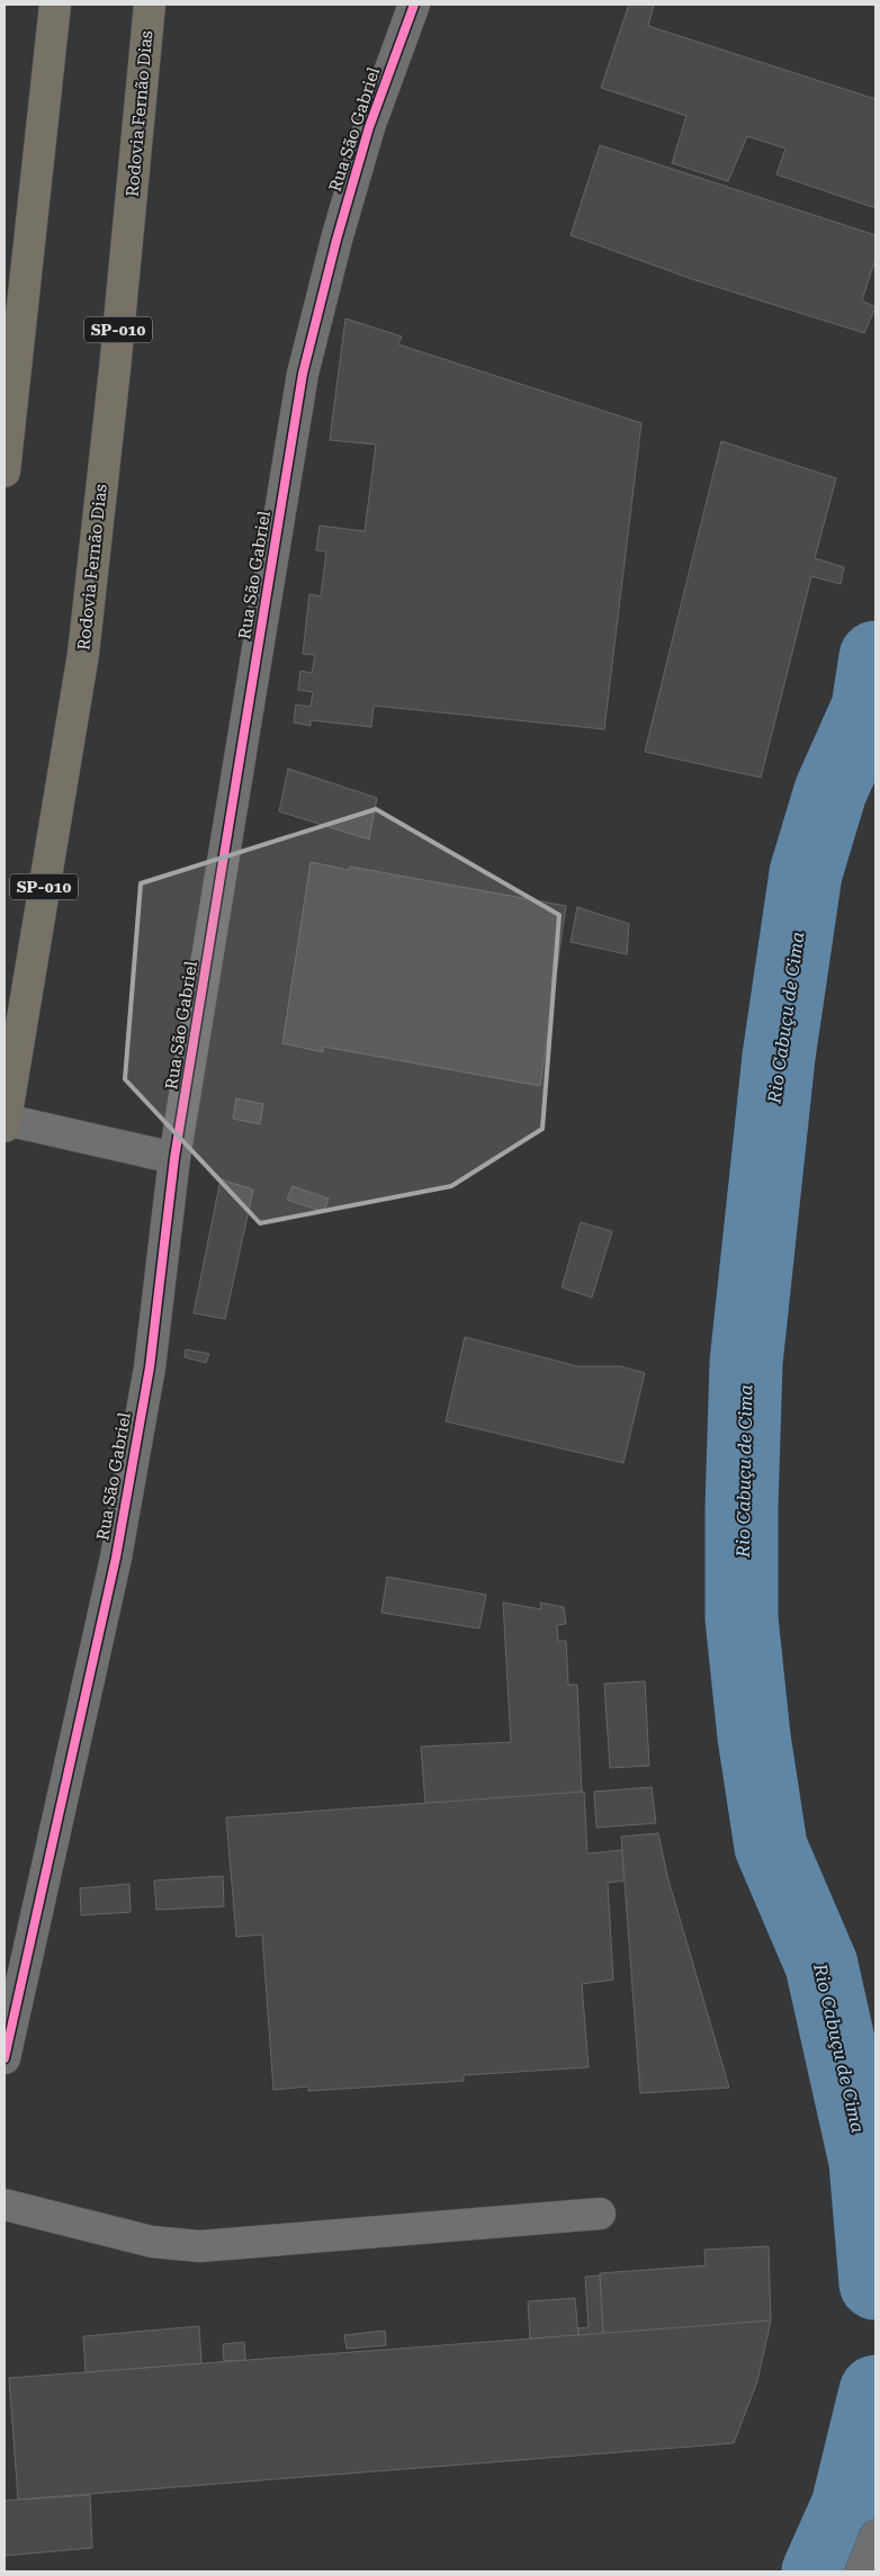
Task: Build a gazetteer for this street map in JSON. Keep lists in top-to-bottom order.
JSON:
{
  "streets": {
    "highway": ["Rodovia Fernão Dias", "SP-010"],
    "street": ["Rua São Gabriel"]
  },
  "water": ["Rio Cabuçu de Cima"]
}
